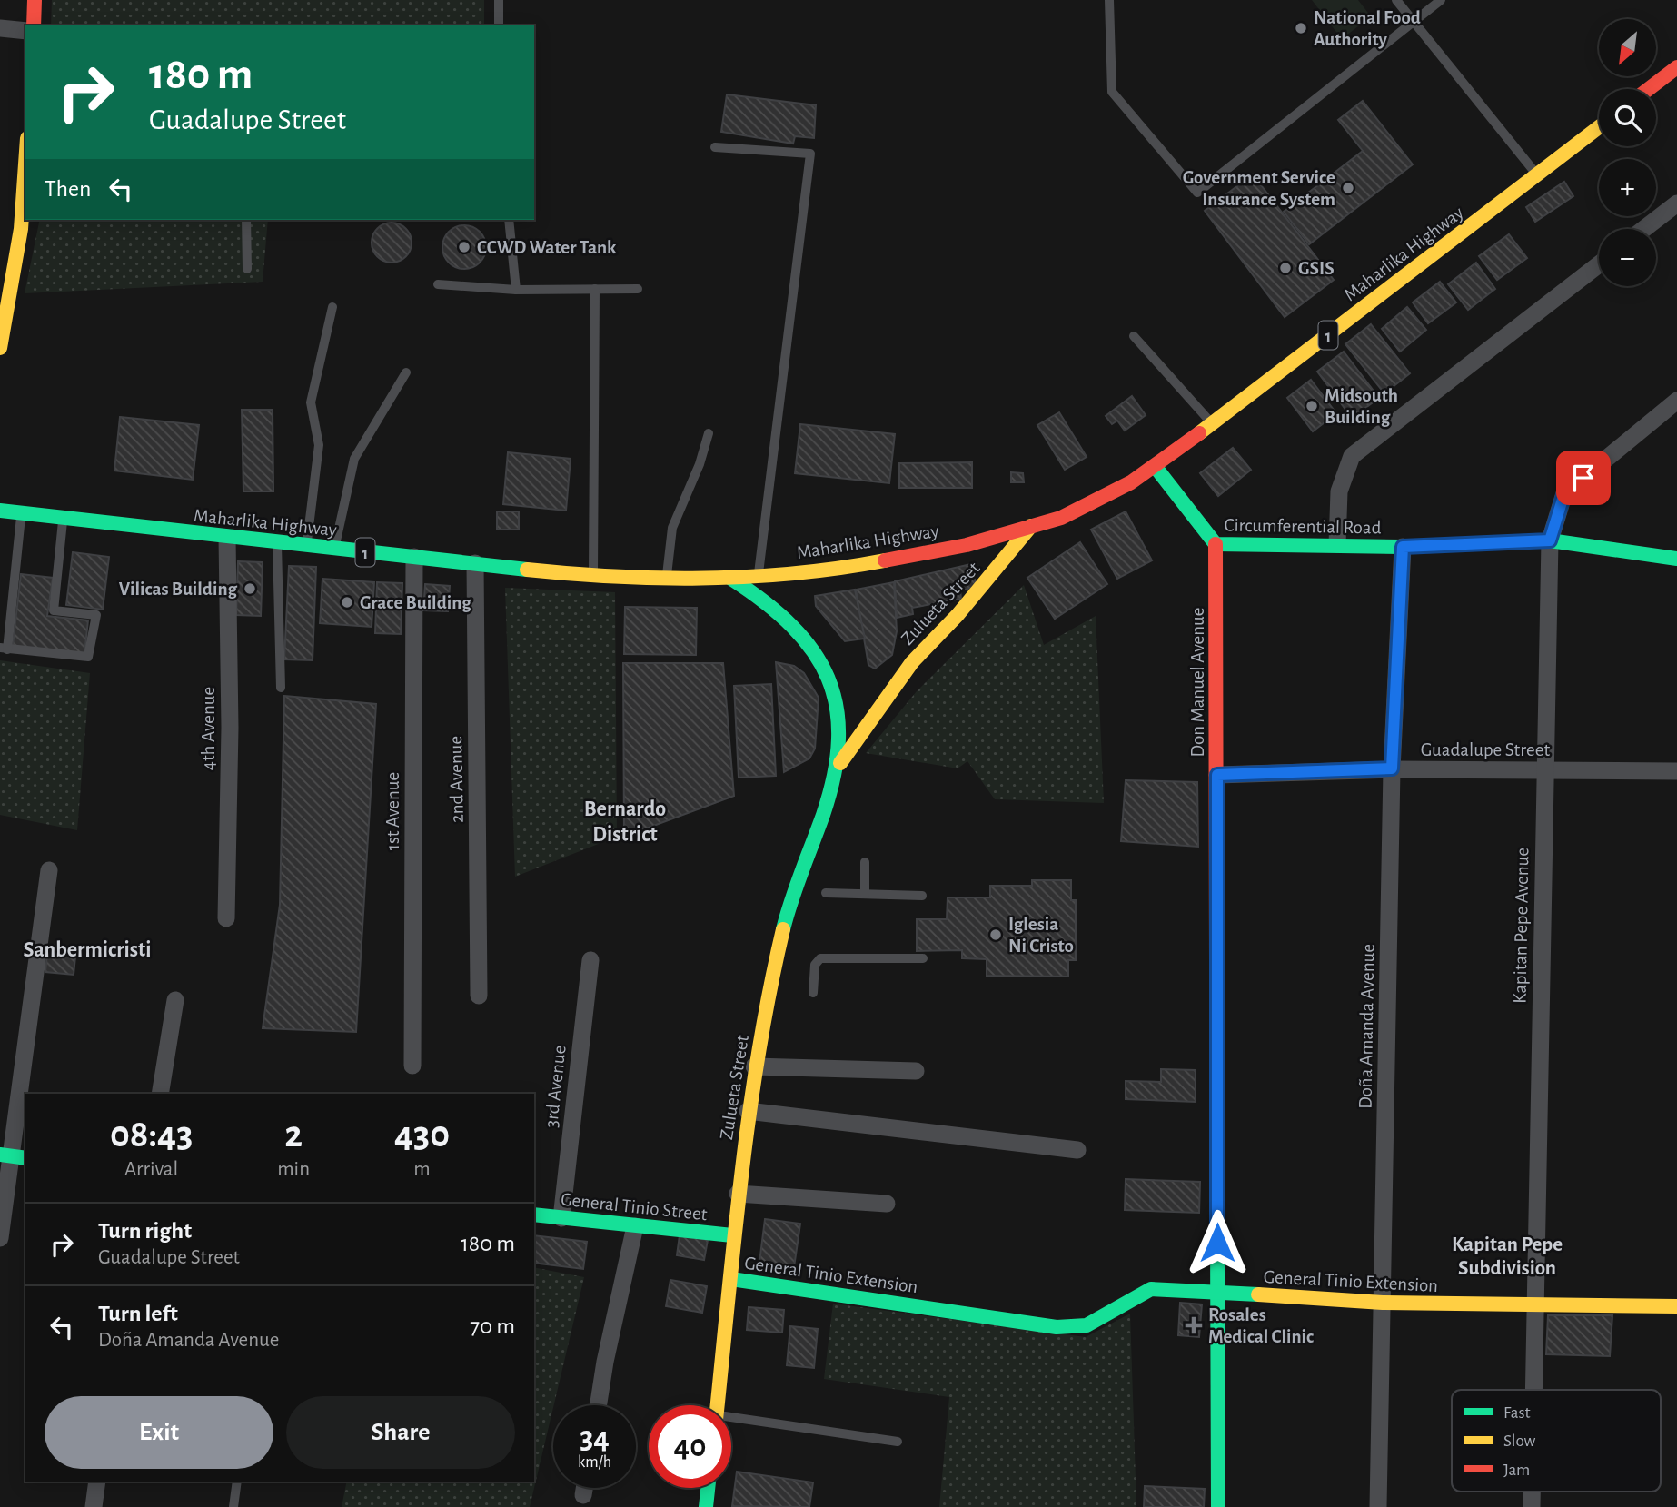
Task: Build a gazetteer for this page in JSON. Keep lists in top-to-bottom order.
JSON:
{
  "streets": {
    "main road": [
      "Maharlika Highway",
      "1",
      "Circumferential Road",
      "Zulueta Street",
      "Don Manuel Avenue",
      "General Tinio Street",
      "General Tinio Extension"
    ],
    "street": [
      "4th Avenue",
      "Guadalupe Street",
      "2nd Avenue",
      "1st Avenue",
      "Kapitan Pepe Avenue",
      "Doña Amanda Avenue",
      "3rd Avenue"
    ]
  },
  "crossings": [
    ["Maharlika Highway", "Circumferential Road"],
    ["Maharlika Highway", "Zulueta Street"],
    ["Maharlika Highway", "4th Avenue"],
    ["Maharlika Highway", "2nd Avenue"],
    ["Maharlika Highway", "1st Avenue"],
    ["Circumferential Road", "Don Manuel Avenue"],
    ["Circumferential Road", "Kapitan Pepe Avenue"],
    ["Circumferential Road", "Doña Amanda Avenue"],
    ["Zulueta Street", "General Tinio Street"],
    ["Zulueta Street", "General Tinio Extension"],
    ["Don Manuel Avenue", "Guadalupe Street"],
    ["Don Manuel Avenue", "General Tinio Extension"],
    ["Guadalupe Street", "Kapitan Pepe Avenue"],
    ["Guadalupe Street", "Doña Amanda Avenue"],
    ["Kapitan Pepe Avenue", "General Tinio Extension"],
    ["Doña Amanda Avenue", "General Tinio Extension"],
    ["3rd Avenue", "General Tinio Street"]
  ],
  "districts": ["Bernardo District", "Sanbermicristi", "Kapitan Pepe Subdivision"],
  "places": {
    "other": [
      "National Food Authority",
      "Government Service Insurance System",
      "CCWD Water Tank",
      "GSIS",
      "Midsouth Building",
      "Vilicas Building",
      "Grace Building",
      "Iglesia Ni Cristo"
    ],
    "health": ["Rosales Medical Clinic"]
  },
  "legend": ["Fast", "Slow", "Jam"],
  "north": "bottom left",
  "page": {
    "map_buttons": ["+", "−"],
    "turn": ["180 m", "Guadalupe Street"],
    "then": "Then",
    "eta": [
      "08:43",
      "Arrival",
      "2",
      "min",
      "430",
      "m"
    ],
    "list": [
      {
        "name": "Turn right",
        "note": "Guadalupe Street",
        "value": "180 m"
      },
      {
        "name": "Turn left",
        "note": "Doña Amanda Avenue",
        "value": "70 m"
      }
    ],
    "buttons": ["Exit", "Share"],
    "speed": "34 km/h",
    "limit": "40"
  }
}
